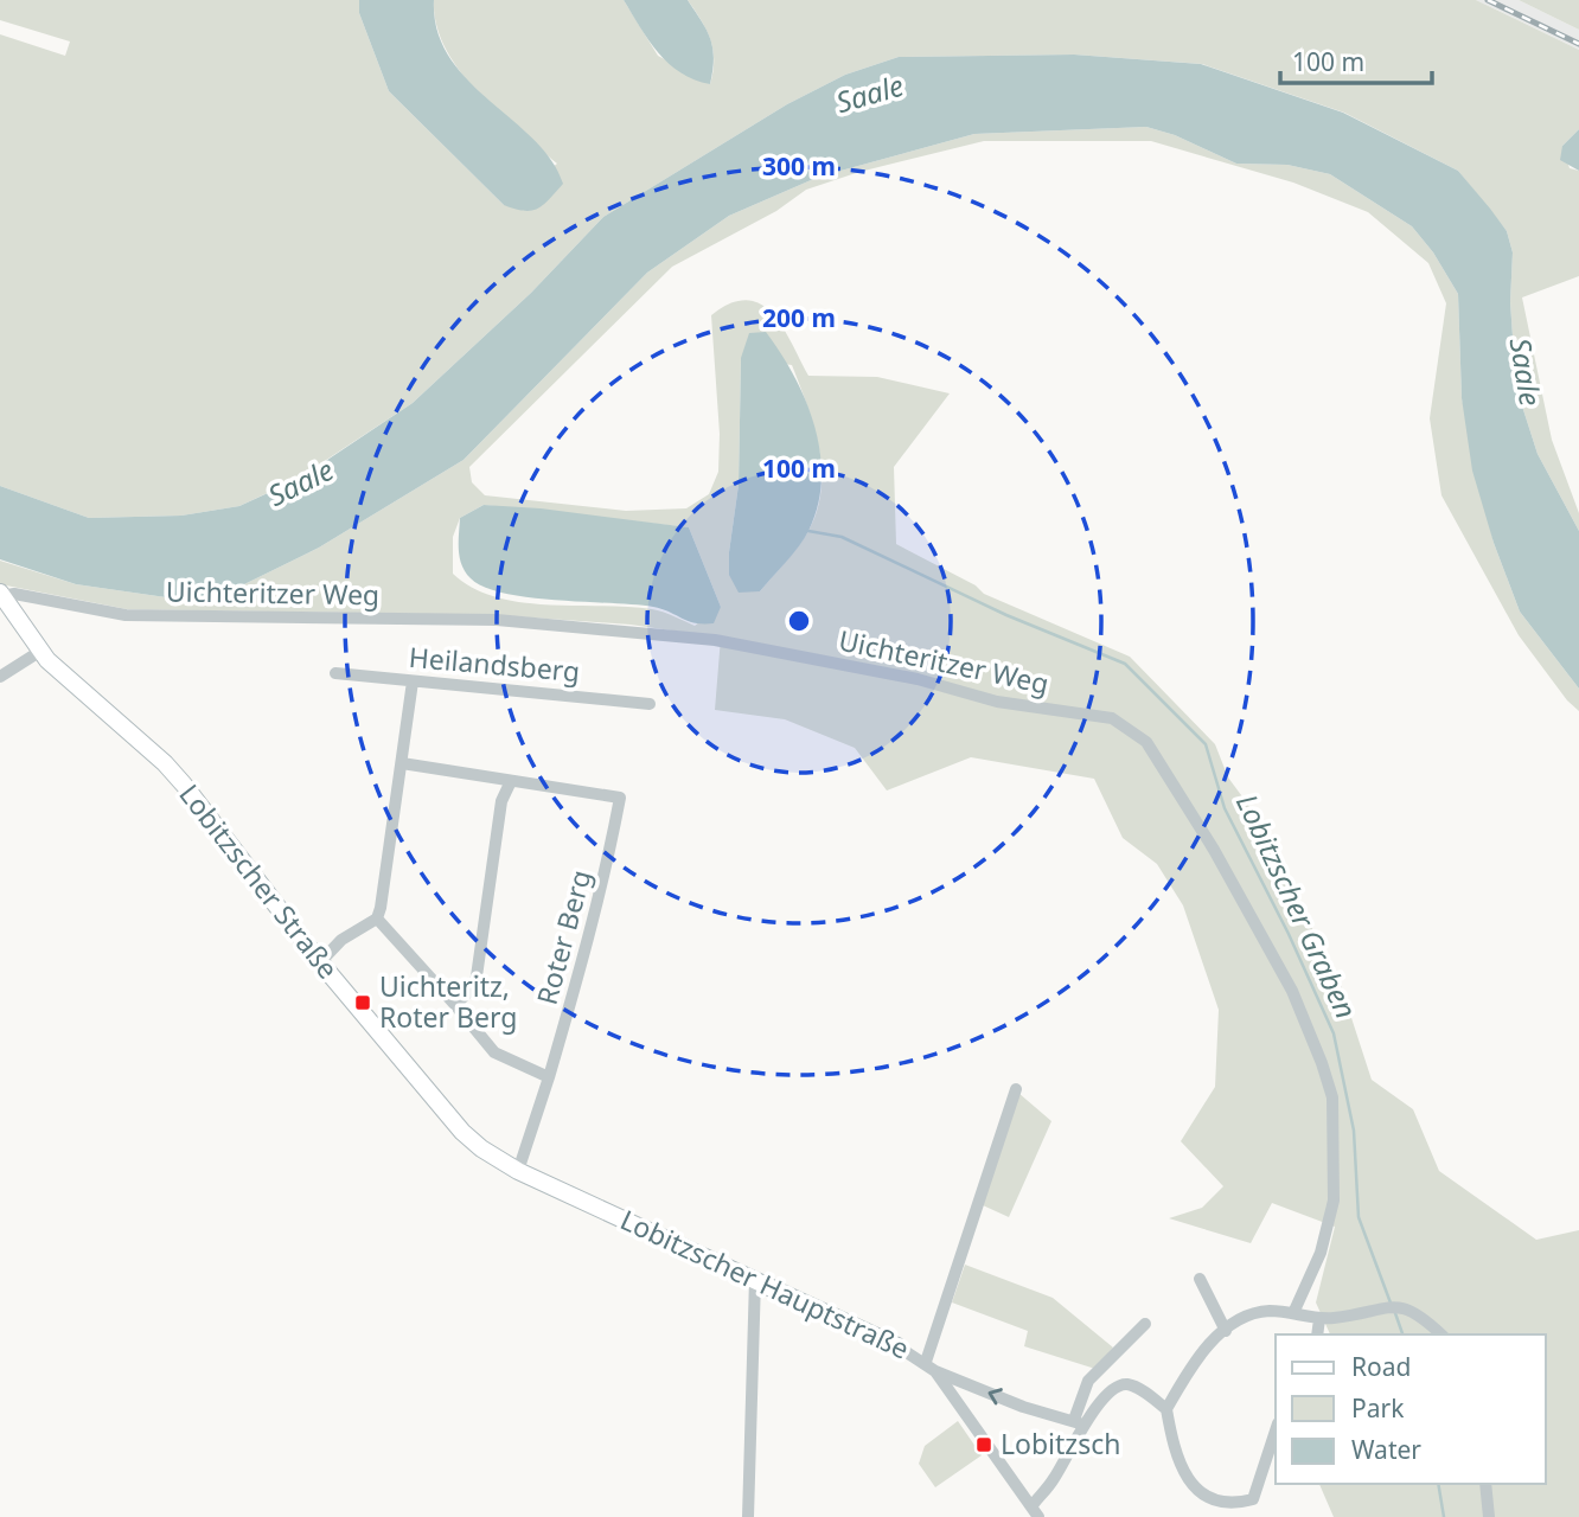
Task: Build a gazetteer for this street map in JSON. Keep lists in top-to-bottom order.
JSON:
{
  "streets": {
    "street": [
      "Uichteritzer Weg",
      "Heilandsberg",
      "Lobitzscher Straße",
      "Roter Berg",
      "Lobitzscher Hauptstraße"
    ]
  },
  "crossings": [
    ["Uichteritzer Weg", "Lobitzscher Straße"],
    ["Lobitzscher Straße", "Lobitzscher Hauptstraße"]
  ],
  "water": ["Saale", "Lobitzscher Graben"],
  "places": {
    "transit": ["Uichteritz, Roter Berg", "Lobitzsch"]
  },
  "legend": ["Road", "Park", "Water"],
  "scale_bar": "100 m",
  "rings": ["300 m", "200 m", "100 m"]
}
